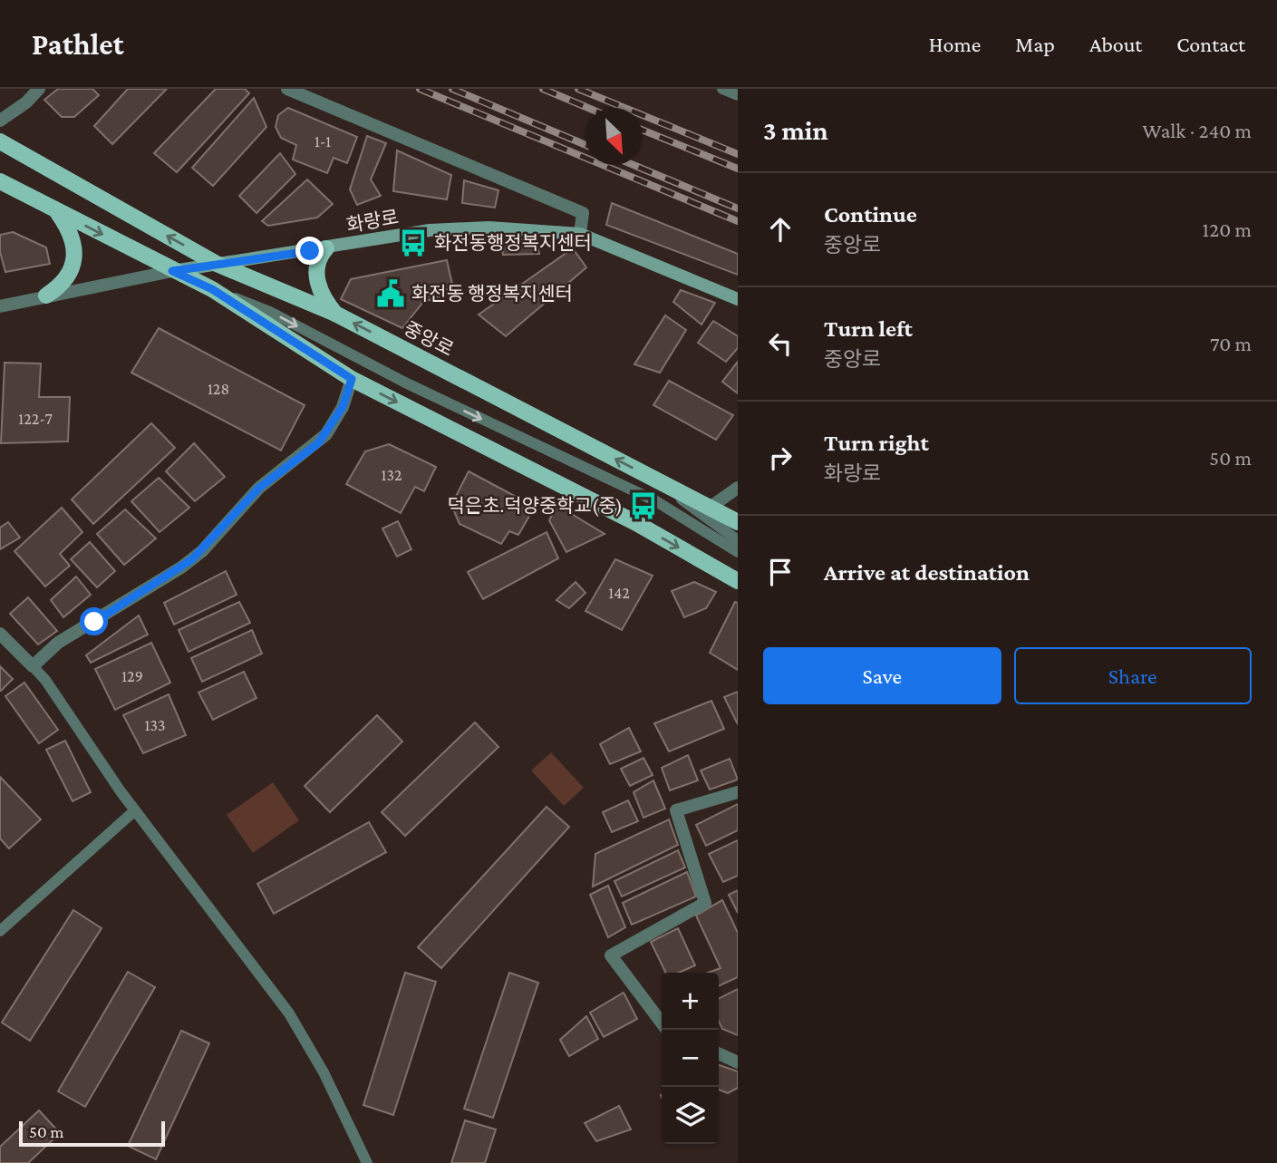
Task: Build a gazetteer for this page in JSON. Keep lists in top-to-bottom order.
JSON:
{
  "streets": {
    "main road": ["화랑로", "중앙로"]
  },
  "crossings": [
    ["화랑로", "중앙로"]
  ],
  "places": {
    "bus stop": ["화전동행정복지센터", "덕은초.덕양중학교(중)"],
    "public building": ["화전동 행정복지센터"]
  },
  "house_numbers": [
    "1-1",
    "128",
    "122-7",
    "132",
    "142",
    "129",
    "133"
  ],
  "scale_bar": "50 m",
  "north": "bottom right",
  "page": {
    "header": "Pathlet",
    "nav": [
      "Home",
      "Map",
      "About",
      "Contact"
    ],
    "heading": ["3 min", "Walk · 240 m"],
    "list": [
      ["Continue", "중앙로", "120 m"],
      ["Turn left", "중앙로", "70 m"],
      ["Turn right", "화랑로", "50 m"],
      "Arrive at destination"
    ],
    "buttons": ["Save", "Share"],
    "map_buttons": ["+", "−"],
    "scale": "50 m"
  }
}
